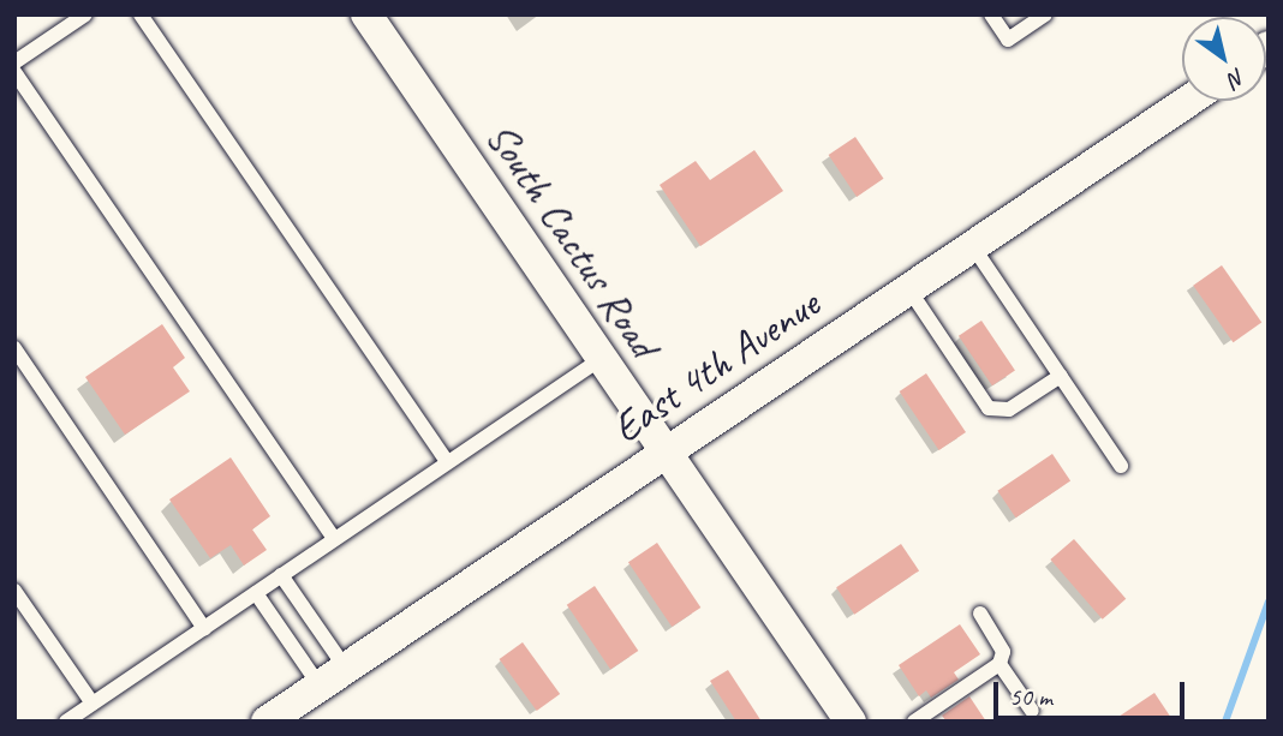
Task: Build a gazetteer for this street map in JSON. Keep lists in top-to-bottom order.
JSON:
{
  "streets": {
    "street": ["South Cactus Road", "East 4th Avenue"]
  },
  "crossings": [
    ["South Cactus Road", "East 4th Avenue"]
  ],
  "scale_bar": "50 m",
  "north": "bottom right"
}
